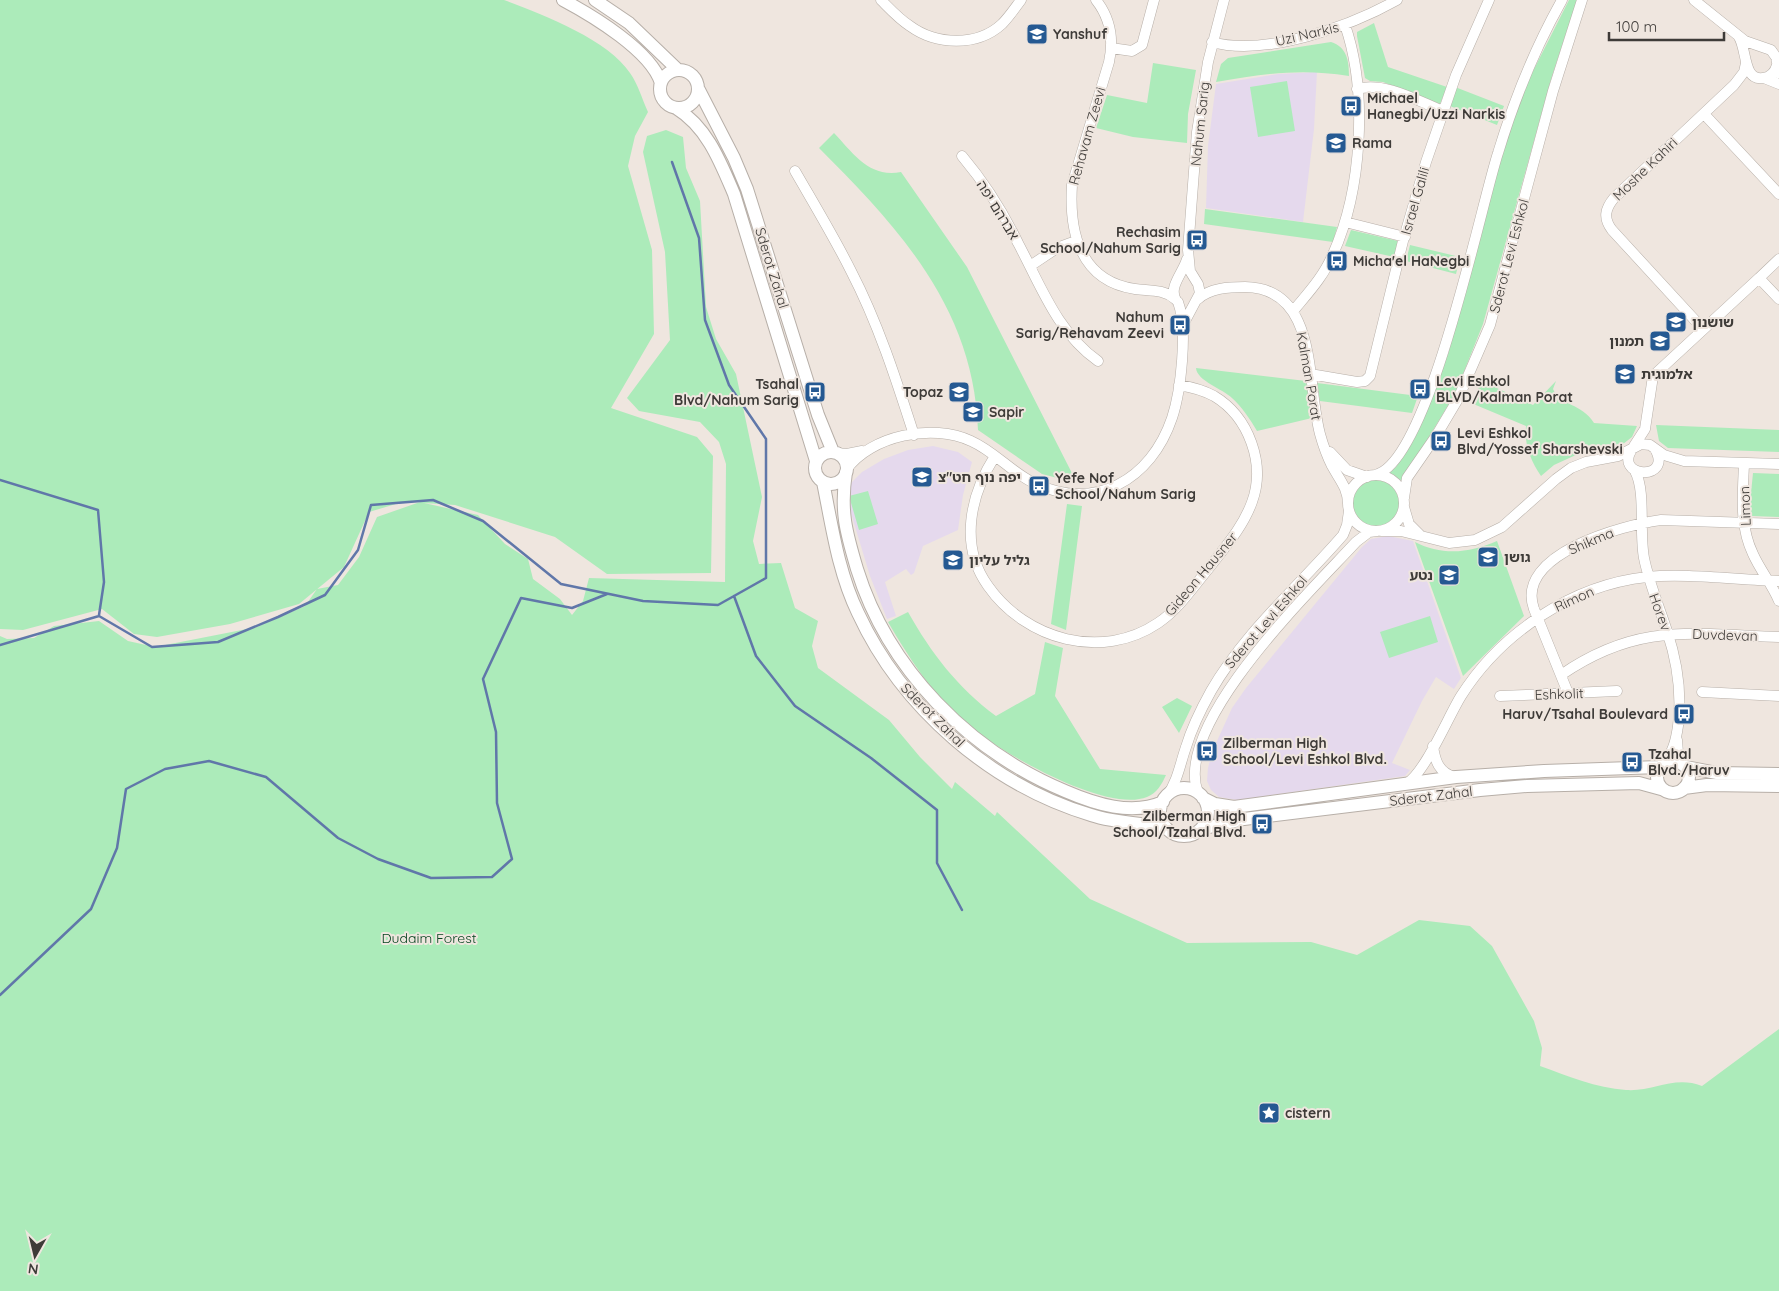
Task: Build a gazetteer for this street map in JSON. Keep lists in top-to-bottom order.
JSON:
{
  "streets": {
    "main road": ["Sderot Zahal"],
    "street": [
      "Uzi Narkis",
      "Nahum Sarig",
      "Rehavam Zeevi",
      "Moshe Kahiri",
      "Israel Galili",
      "אברהם יפה",
      "Sderot Levi Eshkol",
      "Kalman Porat",
      "Limon",
      "Shikma",
      "Gideon Hausner",
      "Rimon",
      "Horev",
      "Duvdevan",
      "Eshkolit"
    ]
  },
  "crossings": [
    ["Uzi Narkis", "Nahum Sarig"],
    ["Nahum Sarig", "Rehavam Zeevi"],
    ["Israel Galili", "Kalman Porat"],
    ["Sderot Levi Eshkol", "Sderot Zahal"],
    ["Sderot Levi Eshkol", "Kalman Porat"],
    ["Sderot Zahal", "Rimon"],
    ["Sderot Zahal", "Horev"],
    ["Limon", "Shikma"],
    ["Limon", "Rimon"],
    ["Shikma", "Rimon"],
    ["Shikma", "Horev"],
    ["Shikma", "Duvdevan"],
    ["Shikma", "Eshkolit"],
    ["Rimon", "Horev"],
    ["Horev", "Duvdevan"]
  ],
  "parks": ["Dudaim Forest"],
  "places": {
    "school or university": [
      "Yanshuf",
      "Rama",
      "שושנון",
      "תמנון",
      "אלמוגית",
      "Topaz",
      "Sapir",
      "יפה נוף חט\"צ",
      "גושן",
      "גליל עליון",
      "נטע"
    ],
    "bus stop": [
      "Michael Hanegbi/Uzzi Narkis",
      "Rechasim School/Nahum Sarig",
      "Micha'el HaNegbi",
      "Nahum Sarig/Rehavam Zeevi",
      "Levi Eshkol BLVD/Kalman Porat",
      "Tsahal Blvd/Nahum Sarig",
      "Levi Eshkol Blvd/Yossef Sharshevski",
      "Yefe Nof School/Nahum Sarig",
      "Haruv/Tsahal Boulevard",
      "Zilberman High School/Levi Eshkol Blvd.",
      "Tzahal Blvd./Haruv",
      "Zilberman High School/Tzahal Blvd."
    ],
    "place": ["cistern"]
  },
  "scale_bar": "100 m",
  "north": "bottom"
}
